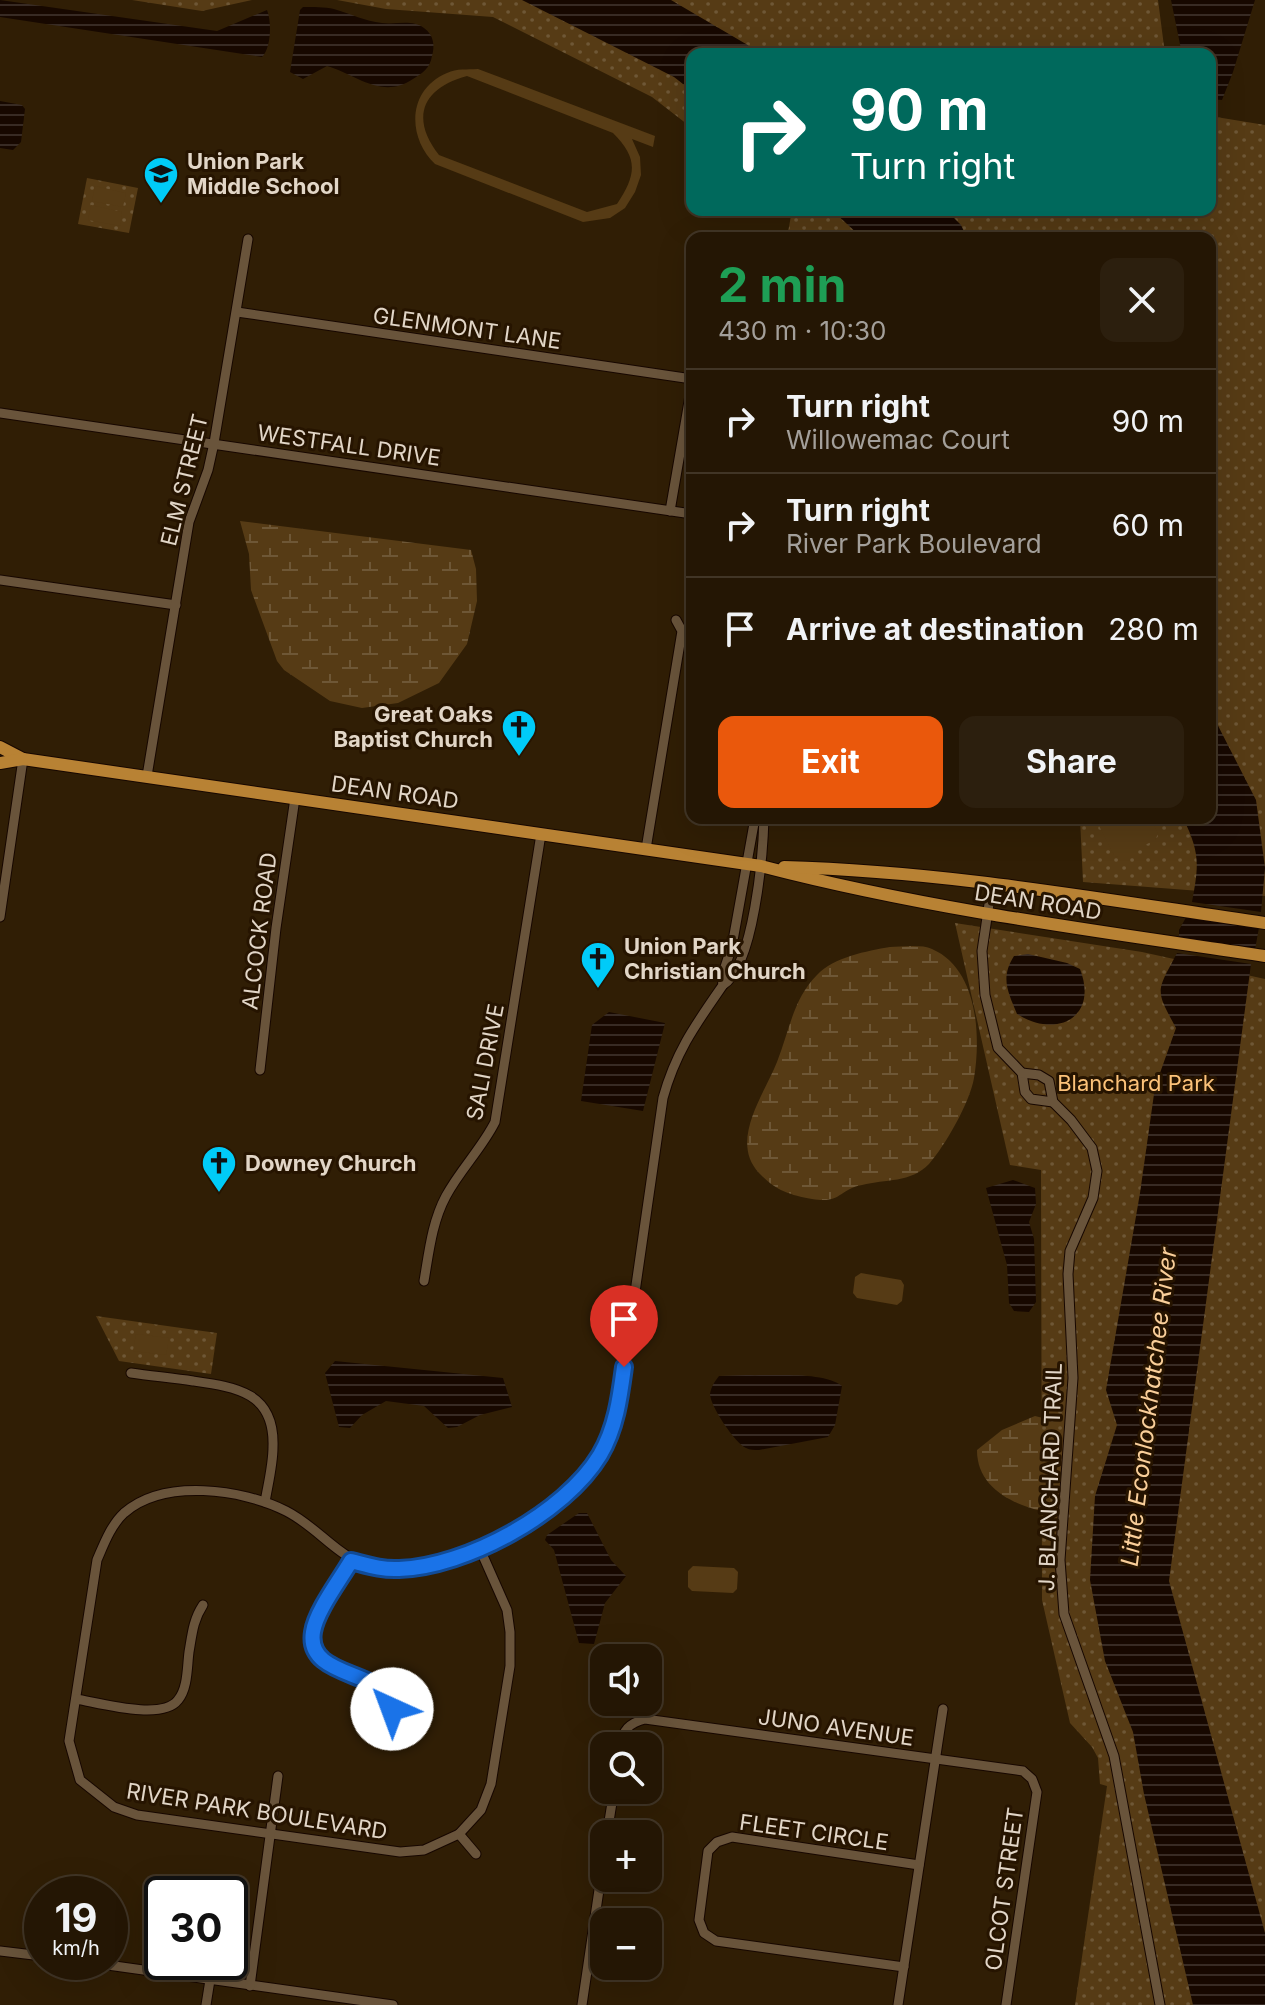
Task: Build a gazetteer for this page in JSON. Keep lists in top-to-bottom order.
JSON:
{
  "streets": {
    "main road": ["DEAN ROAD"],
    "street": [
      "GLENMONT LANE",
      "WESTFALL DRIVE",
      "ELM STREET",
      "ALCOCK ROAD",
      "SALI DRIVE",
      "J. BLANCHARD TRAIL",
      "JUNO AVENUE",
      "RIVER PARK BOULEVARD",
      "FLEET CIRCLE",
      "OLCOT STREET"
    ]
  },
  "crossings": [
    ["GLENMONT LANE", "ELM STREET"],
    ["WESTFALL DRIVE", "ELM STREET"],
    ["ELM STREET", "DEAN ROAD"],
    ["DEAN ROAD", "ALCOCK ROAD"],
    ["DEAN ROAD", "SALI DRIVE"],
    ["DEAN ROAD", "J. BLANCHARD TRAIL"],
    ["DEAN ROAD", "RIVER PARK BOULEVARD"],
    ["JUNO AVENUE", "OLCOT STREET"]
  ],
  "water": ["Little Econlockhatchee River"],
  "parks": ["Blanchard Park"],
  "places": {
    "school or university": ["Union Park Middle School"],
    "church": ["Great Oaks Baptist Church", "Union Park Christian Church", "Downey Church"]
  },
  "page": {
    "turn": ["90 m", "Turn right"],
    "heading": ["2 min", "430 m · 10:30"],
    "list": [
      {
        "name": "Turn right",
        "note": "Willowemac Court",
        "value": "90 m"
      },
      {
        "name": "Turn right",
        "note": "River Park Boulevard",
        "value": "60 m"
      },
      {
        "name": "Arrive at destination",
        "value": "280 m"
      }
    ],
    "buttons": ["Exit", "Share"],
    "map_buttons": ["+", "−"],
    "speed": "19 km/h",
    "limit": "30"
  }
}
